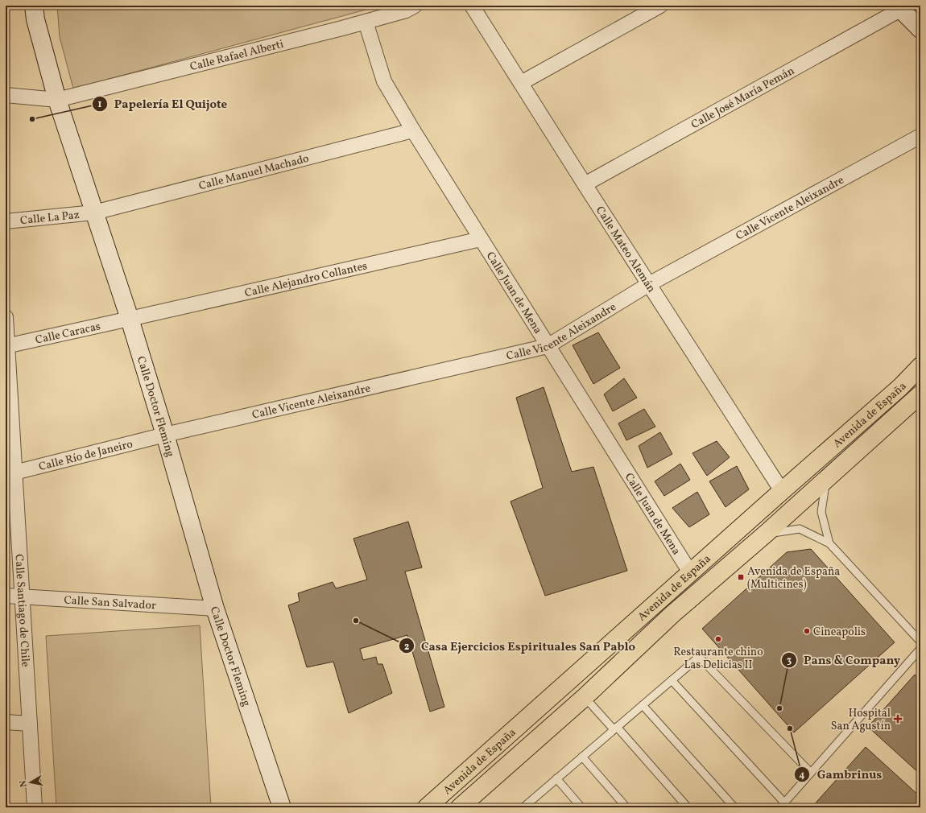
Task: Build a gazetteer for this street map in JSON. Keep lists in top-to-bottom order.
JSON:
{
  "streets": {
    "main road": ["Calle Doctor Fleming", "Avenida de España"],
    "street": [
      "Calle Rafael Alberti",
      "Calle José María Pemán",
      "Calle Manuel Machado",
      "Calle Vicente Aleixandre",
      "Calle La Paz",
      "Calle Mateo Alemán",
      "Calle Alejandro Collantes",
      "Calle Juan de Mena",
      "Calle Caracas",
      "Calle Río de Janeiro",
      "Calle San Salvador",
      "Calle Santiago de Chile"
    ]
  },
  "crossings": [
    ["Calle Rafael Alberti", "Calle Juan de Mena"],
    ["Calle Rafael Alberti", "Calle Doctor Fleming"],
    ["Calle José María Pemán", "Calle Mateo Alemán"],
    ["Calle Manuel Machado", "Calle La Paz"],
    ["Calle Manuel Machado", "Calle Juan de Mena"],
    ["Calle Manuel Machado", "Calle Doctor Fleming"],
    ["Calle Vicente Aleixandre", "Calle Mateo Alemán"],
    ["Calle Vicente Aleixandre", "Calle Juan de Mena"],
    ["Calle Vicente Aleixandre", "Calle Doctor Fleming"],
    ["Calle Vicente Aleixandre", "Calle Río de Janeiro"],
    ["Calle La Paz", "Calle Doctor Fleming"],
    ["Calle Mateo Alemán", "Avenida de España"],
    ["Calle Alejandro Collantes", "Calle Juan de Mena"],
    ["Calle Alejandro Collantes", "Calle Caracas"],
    ["Calle Alejandro Collantes", "Calle Doctor Fleming"],
    ["Calle Juan de Mena", "Avenida de España"],
    ["Calle Caracas", "Calle Doctor Fleming"],
    ["Calle Caracas", "Calle Santiago de Chile"],
    ["Calle Doctor Fleming", "Calle Río de Janeiro"],
    ["Calle Doctor Fleming", "Calle San Salvador"],
    ["Calle Río de Janeiro", "Calle Santiago de Chile"],
    ["Calle San Salvador", "Calle Santiago de Chile"]
  ],
  "places": {
    "other": [
      "Papelería El Quijote",
      "Casa Ejercicios Espirituales San Pablo",
      "Cineapolis",
      "Restaurante chino Las Delicias II",
      "Pans & Company",
      "Gambrinus"
    ],
    "transit": ["Avenida de España (Multicines)"],
    "health": ["Hospital San Agustín"]
  },
  "north": "left"
}
